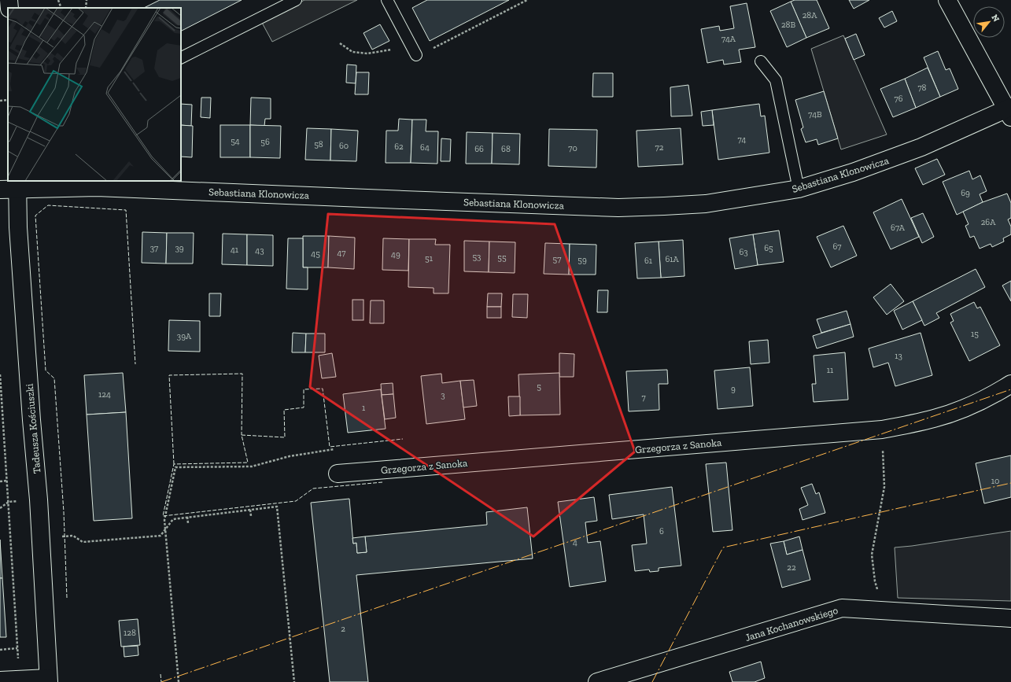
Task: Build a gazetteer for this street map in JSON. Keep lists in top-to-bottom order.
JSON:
{
  "streets": {
    "street": [
      "Sebastiana Klonowicza",
      "Tadeusza Kościuszki",
      "Grzegorza z Sanoka",
      "Jana Kochanowskiego"
    ]
  },
  "crossings": [
    ["Sebastiana Klonowicza", "Tadeusza Kościuszki"]
  ],
  "house_numbers": [
    "28A",
    "28B",
    "74A",
    "78",
    "76",
    "74B",
    "74",
    "54",
    "56",
    "58",
    "60",
    "62",
    "64",
    "72",
    "70",
    "66",
    "68",
    "69",
    "26A",
    "67A",
    "67",
    "37",
    "39",
    "65",
    "41",
    "43",
    "63",
    "47",
    "45",
    "49",
    "53",
    "55",
    "51",
    "57",
    "61A",
    "59",
    "61",
    "15",
    "39A",
    "13",
    "11",
    "5",
    "9",
    "124",
    "3",
    "7",
    "1",
    "10",
    "6",
    "4",
    "22",
    "2",
    "128"
  ],
  "north": "top right"
}
